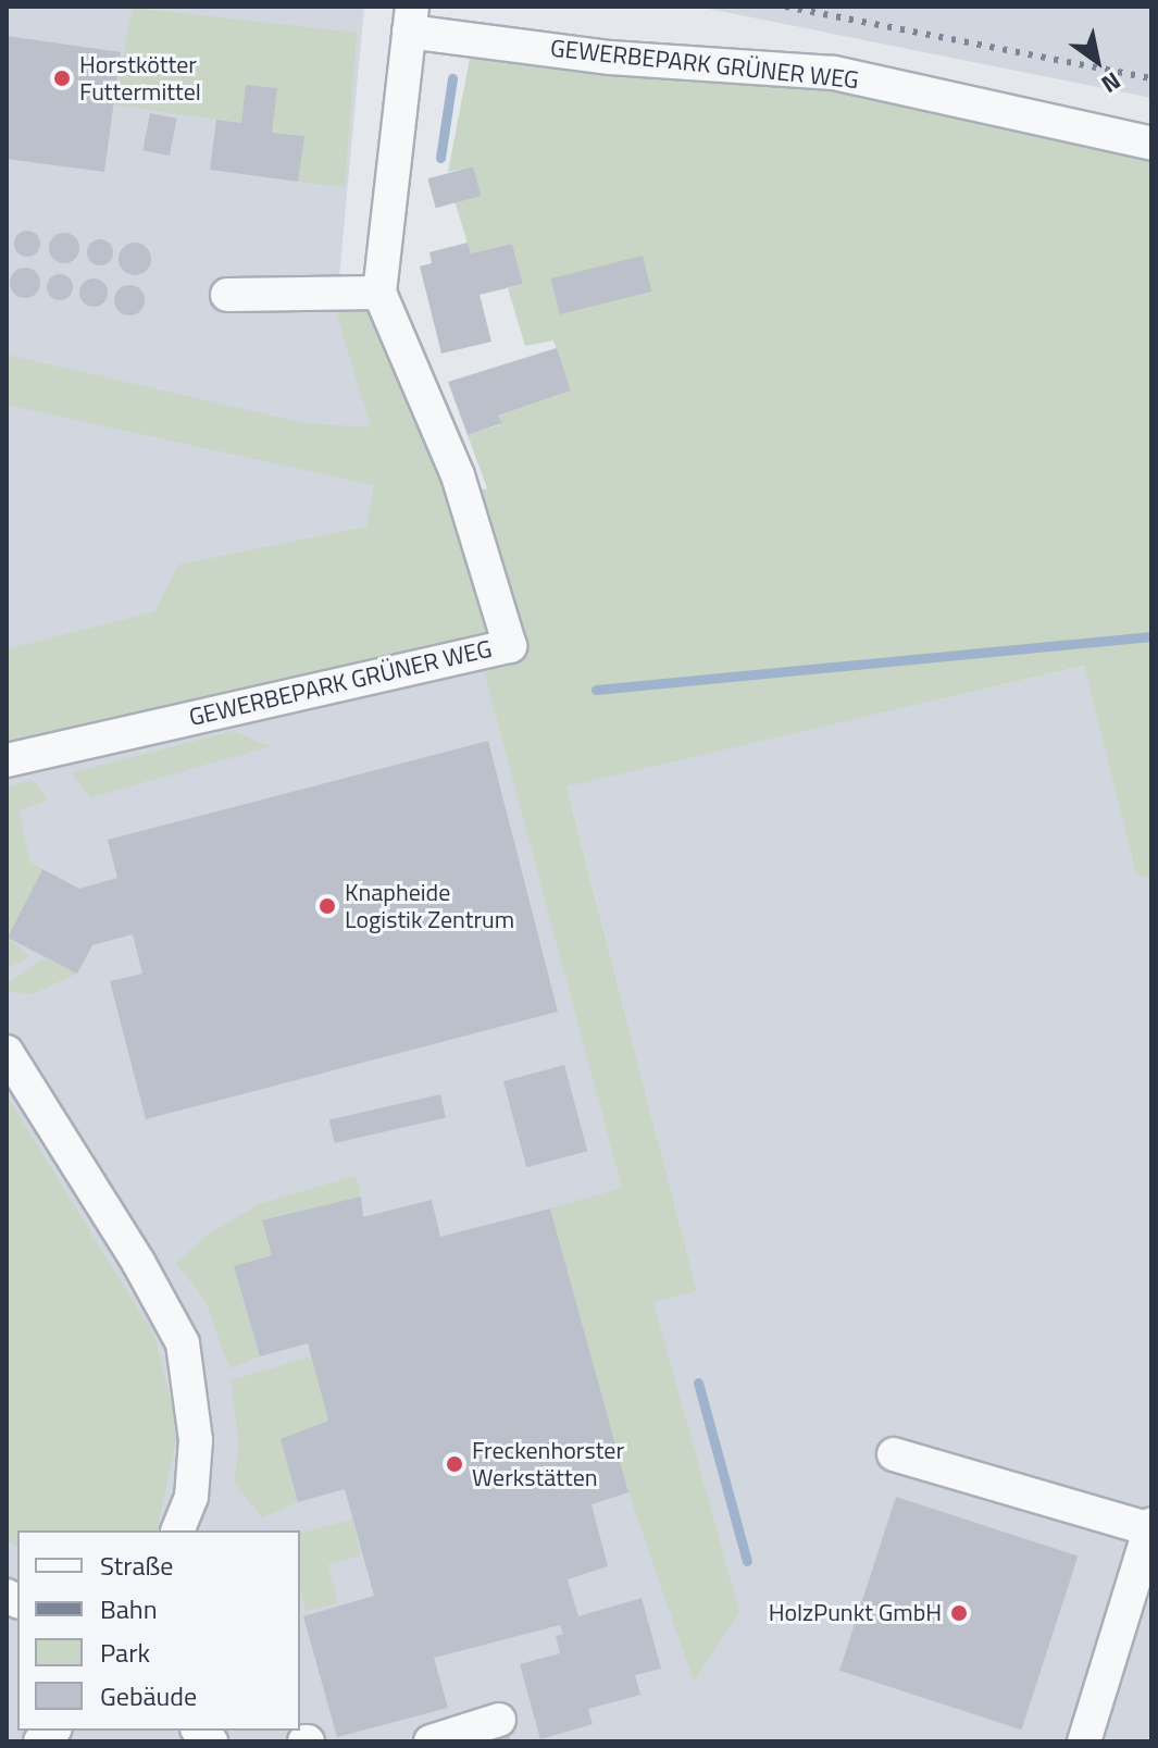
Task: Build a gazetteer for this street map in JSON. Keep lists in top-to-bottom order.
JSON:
{
  "streets": {
    "street": ["GEWERBEPARK GRÜNER WEG"]
  },
  "places": [
    "Horstkötter Futtermittel",
    "Knapheide Logistik Zentrum",
    "Freckenhorster Werkstätten",
    "HolzPunkt GmbH"
  ],
  "legend": [
    "Straße",
    "Bahn",
    "Park",
    "Gebäude"
  ],
  "north": "bottom right"
}
